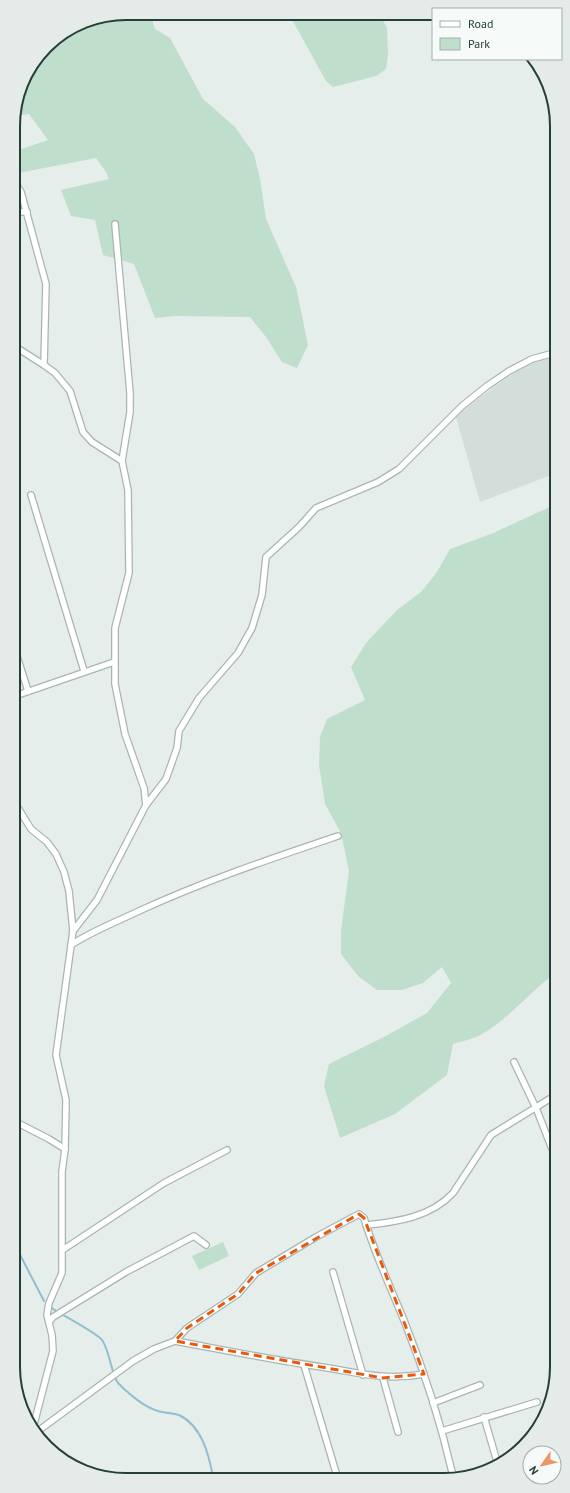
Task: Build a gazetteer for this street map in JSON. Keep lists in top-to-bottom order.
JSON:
{
  "legend": ["Road", "Park"],
  "north": "bottom left"
}
